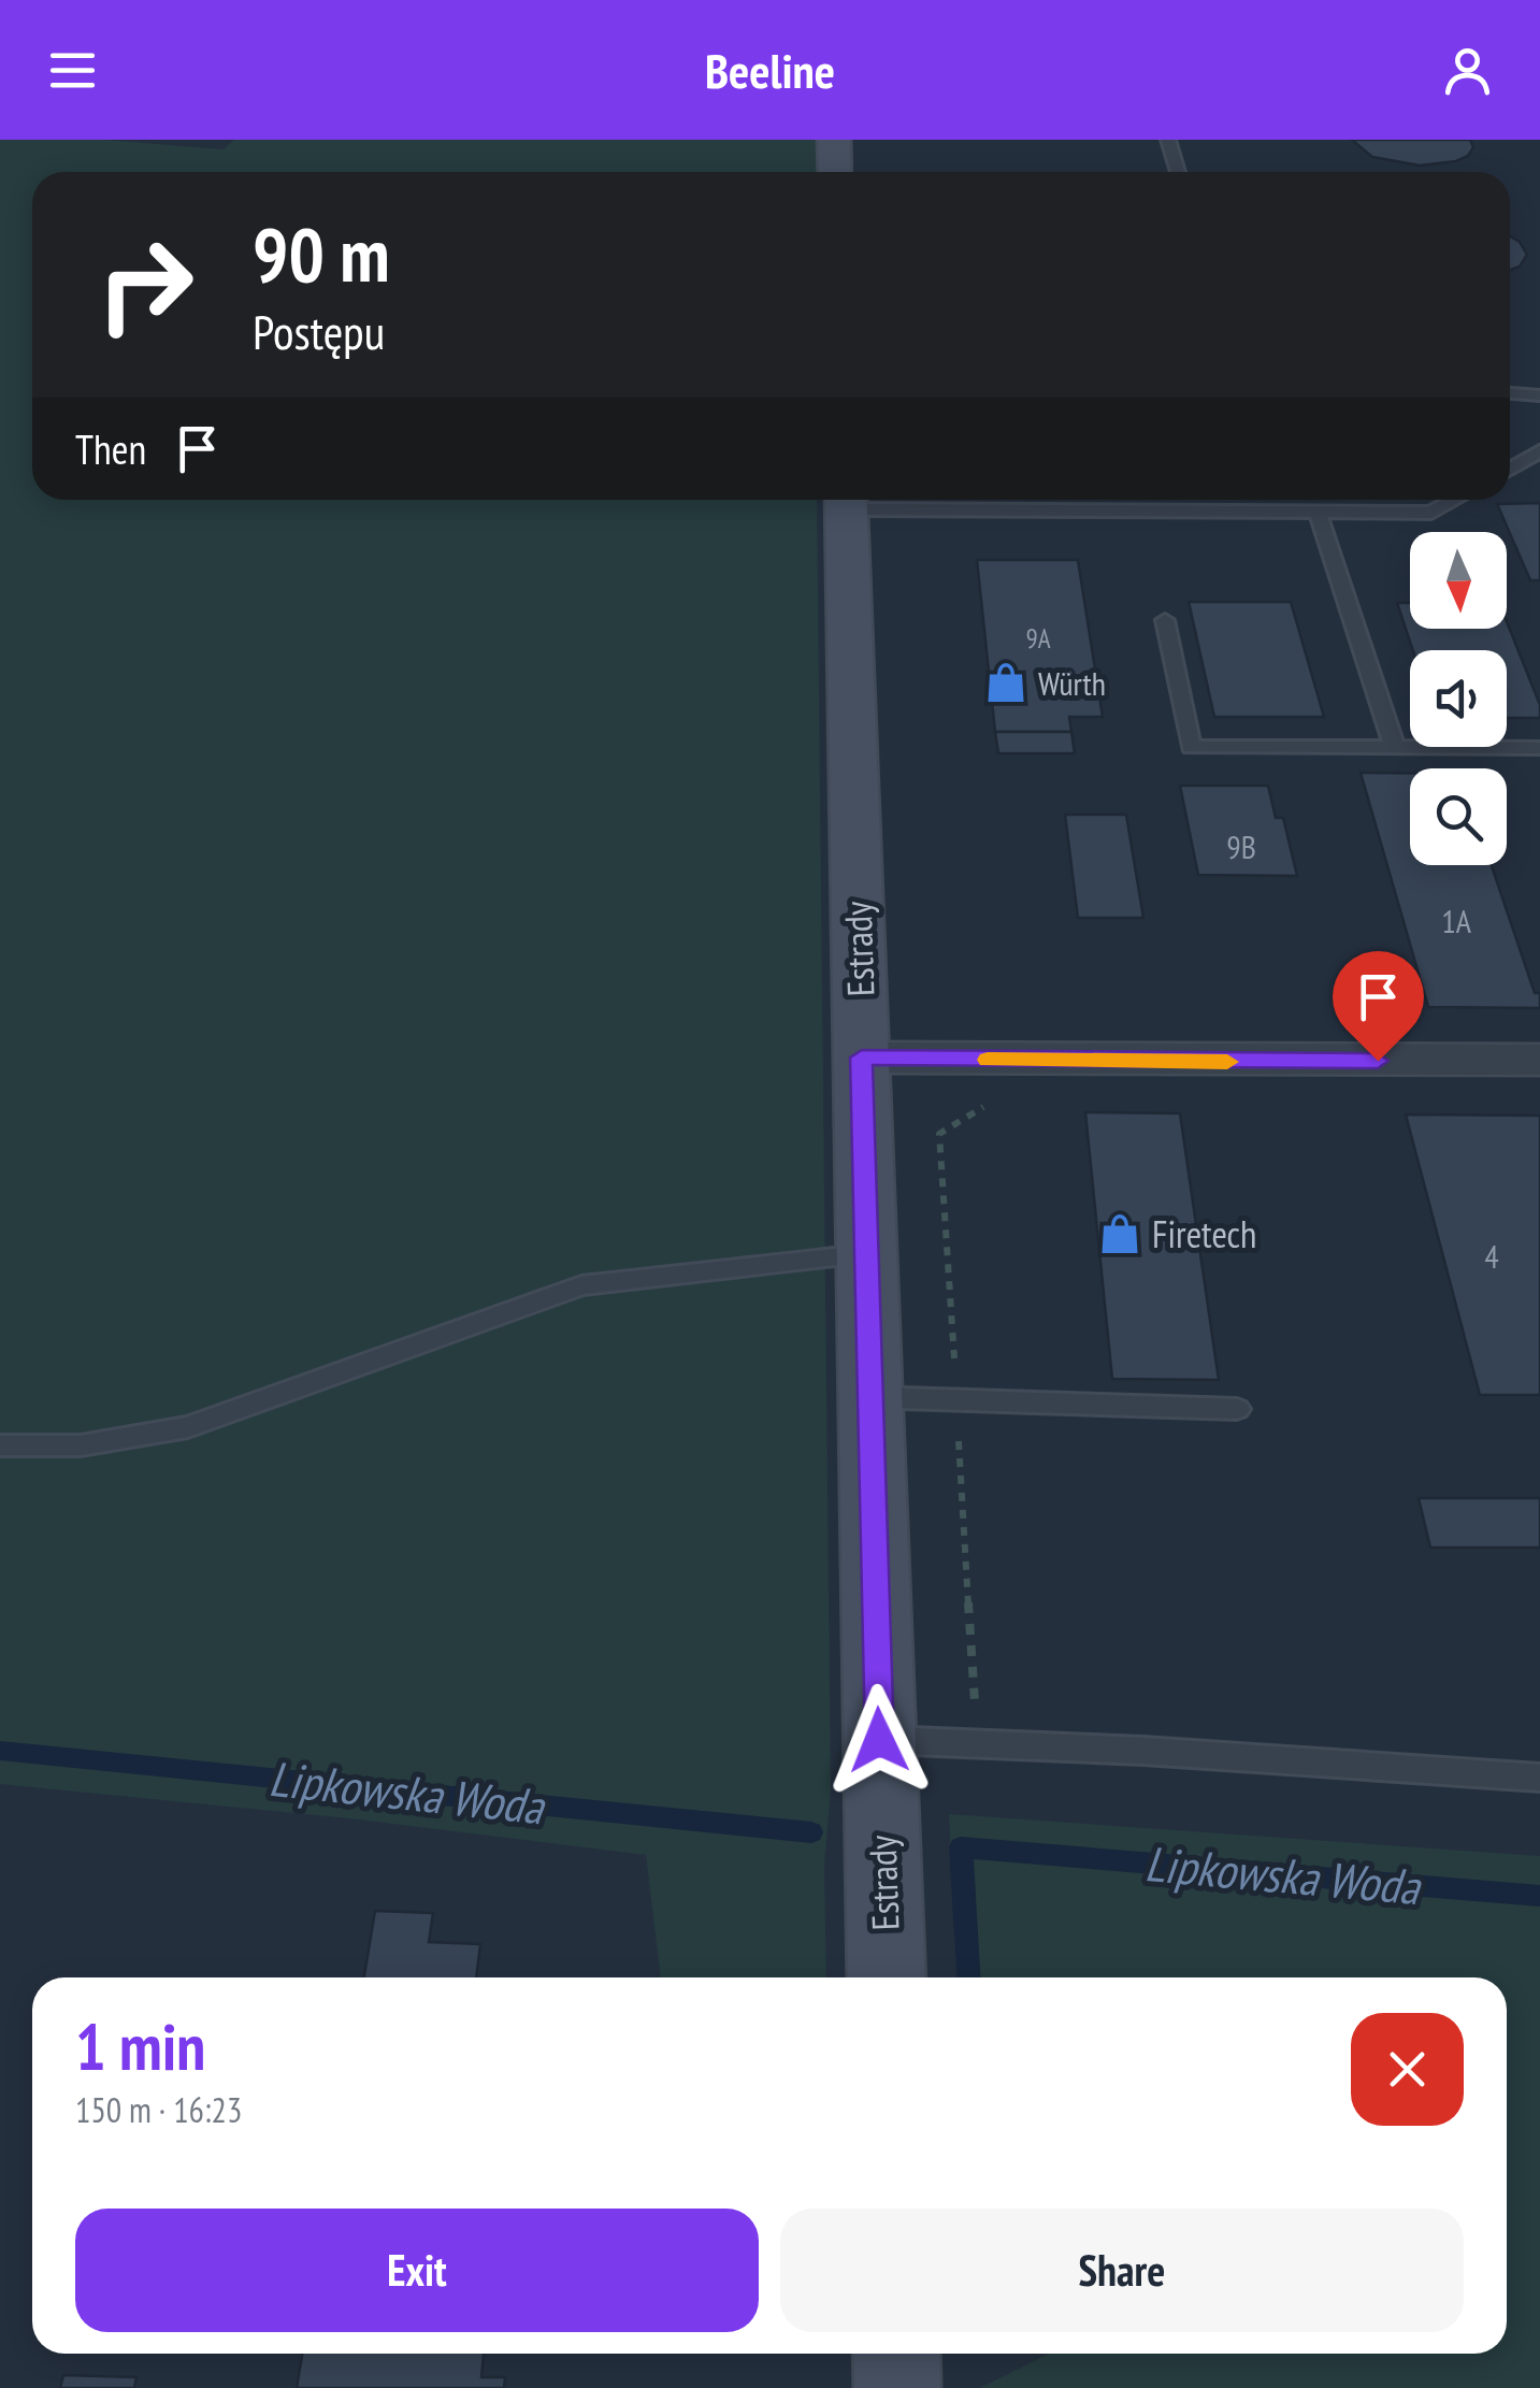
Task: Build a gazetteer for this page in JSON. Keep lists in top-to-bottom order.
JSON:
{
  "streets": {
    "main road": ["Estrady"]
  },
  "water": ["Lipkowska Woda"],
  "places": {
    "shop": ["Würth", "Firetech"]
  },
  "house_numbers": [
    "9A",
    "9B",
    "1A",
    "4"
  ],
  "north": "bottom",
  "page": {
    "header": "Beeline",
    "turn": ["90 m", "Postępu"],
    "then": "Then",
    "heading": ["1 min", "150 m · 16:23"],
    "buttons": ["Exit", "Share"]
  }
}
